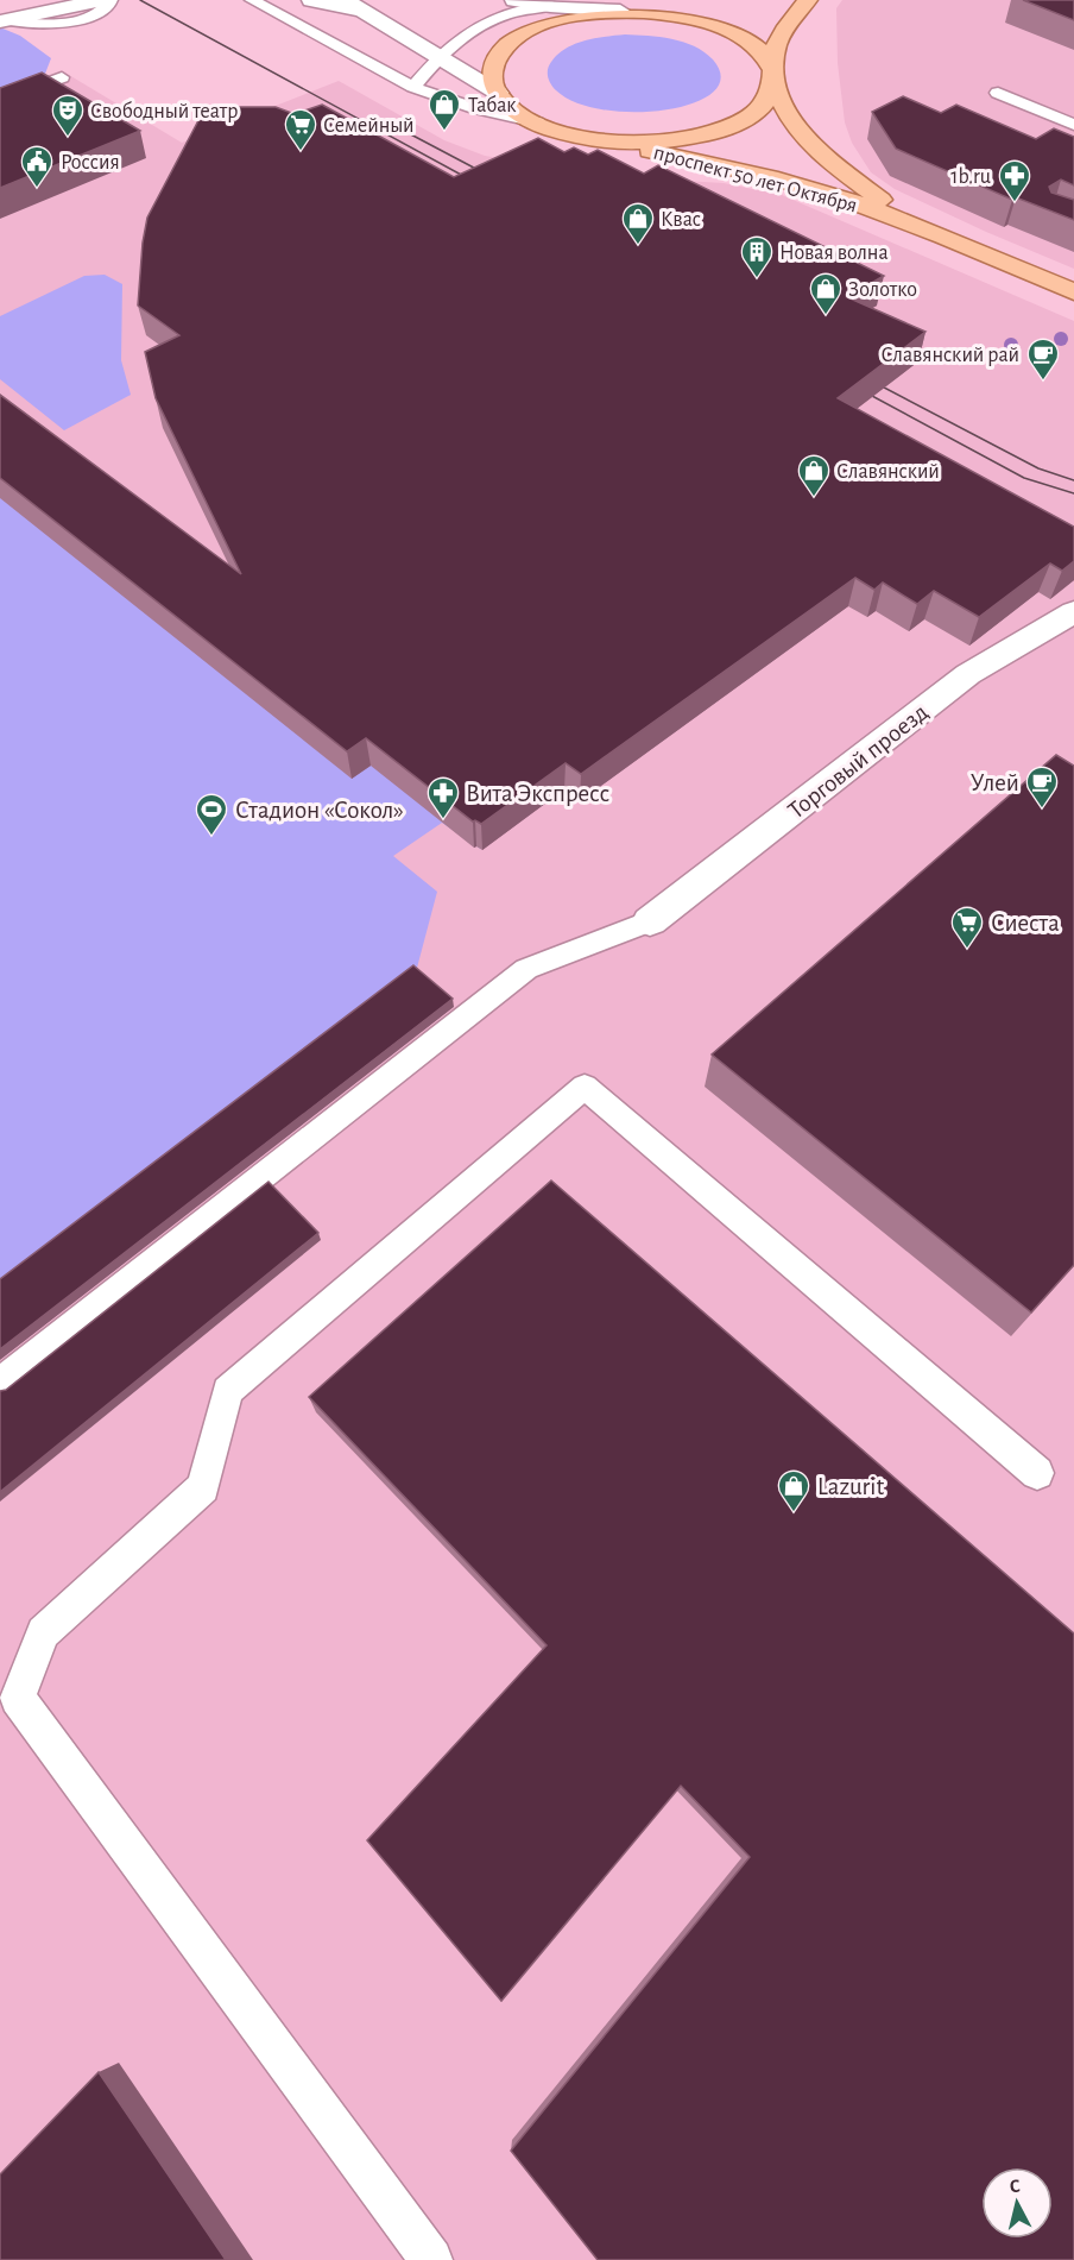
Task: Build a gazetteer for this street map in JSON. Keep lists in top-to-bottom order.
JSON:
{
  "streets": {
    "main road": ["проспект 50 лет Октября"],
    "street": ["Торговый проезд"]
  },
  "places": {
    "shop": [
      "Табак",
      "Квас",
      "Золотко",
      "Славянский",
      "Lazurit"
    ],
    "theatre": ["Свободный театр"],
    "supermarket": ["Семейный", "Сиеста"],
    "public building": ["Россия"],
    "pharmacy": ["1b.ru", "Вита Экспресс"],
    "building": ["Новая волна"],
    "cafe": ["Славянский рай", "Улей"],
    "sports": ["Стадион «Сокол»"]
  },
  "north": "top"
}
